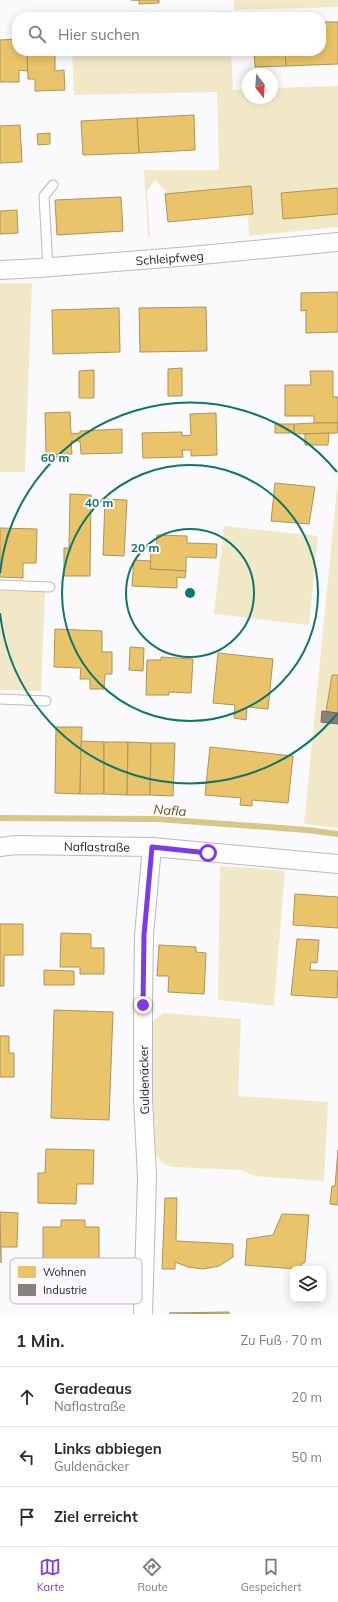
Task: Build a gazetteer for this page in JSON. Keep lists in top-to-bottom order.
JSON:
{
  "streets": {
    "street": ["Schleipfweg", "Naflastraße", "Guldenäcker"]
  },
  "crossings": [
    ["Naflastraße", "Guldenäcker"]
  ],
  "water": ["Nafla"],
  "legend": ["Wohnen", "Industrie"],
  "north": "bottom",
  "page": {
    "search": "Hier suchen",
    "heading": ["1 Min.", "Zu Fuß · 70 m"],
    "list": [
      ["Geradeaus", "Naflastraße", "20 m"],
      ["Links abbiegen", "Guldenäcker", "50 m"],
      "Ziel erreicht"
    ],
    "nav": ["Karte", "Route", "Gespeichert"]
  },
  "rings": ["60 m", "40 m", "20 m"]
}
